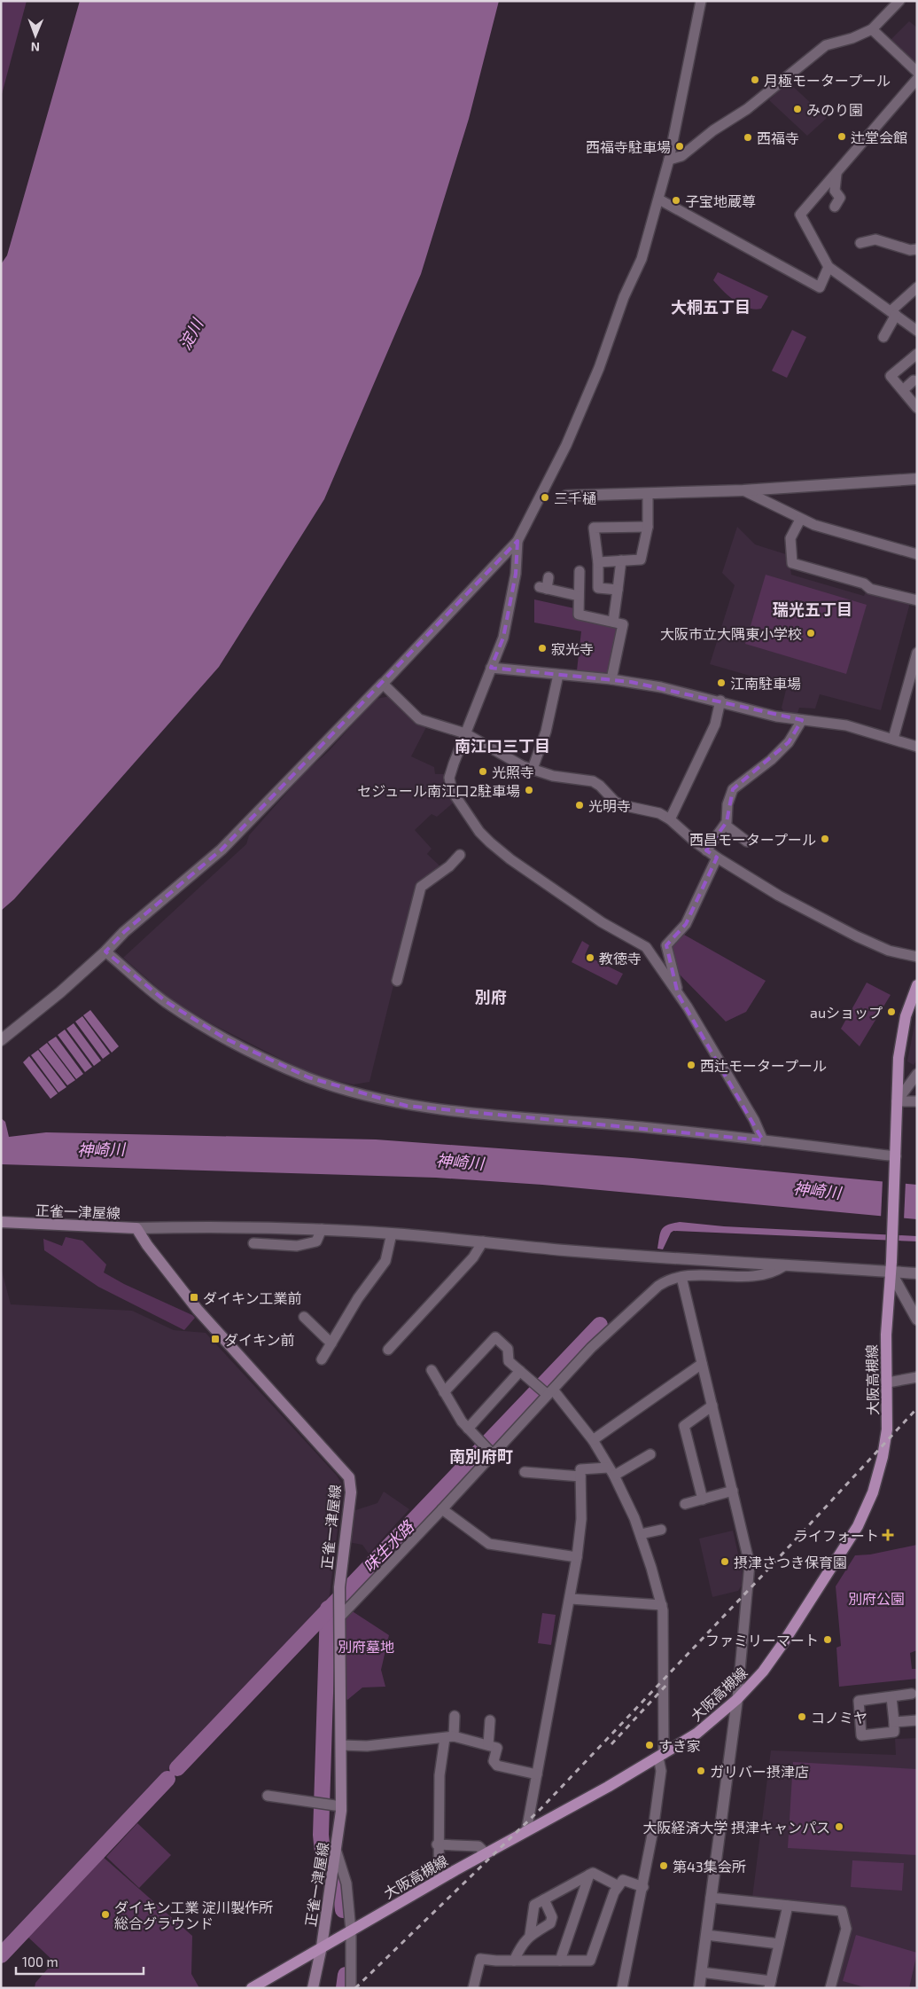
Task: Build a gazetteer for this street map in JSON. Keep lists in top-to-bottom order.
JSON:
{
  "streets": {
    "main road": ["正雀一津屋線", "大阪高槻線"]
  },
  "crossings": [
    ["正雀一津屋線", "大阪高槻線"]
  ],
  "districts": [
    "大桐五丁目",
    "瑞光五丁目",
    "南江口三丁目",
    "別府",
    "南別府町"
  ],
  "water": ["淀川", "神崎川", "味生水路"],
  "parks": ["別府公園", "別府墓地"],
  "places": {
    "other": [
      "月極モータープール",
      "みのり園",
      "辻堂会館",
      "西福寺",
      "西福寺駐車場",
      "子宝地蔵尊",
      "三千樋",
      "大阪市立大隅東小学校",
      "寂光寺",
      "江南駐車場",
      "光照寺",
      "セジュール南江口2駐車場",
      "光明寺",
      "西昌モータープール",
      "教徳寺",
      "auショップ",
      "西辻モータープール",
      "摂津さつき保育園",
      "ファミリーマート",
      "コノミヤ",
      "すき家",
      "ガリバー摂津店",
      "大阪経済大学 摂津キャンパス",
      "第43集会所",
      "ダイキン工業 淀川製作所 総合グラウンド"
    ],
    "transit": ["ダイキン工業前", "ダイキン前"],
    "health": ["ライフォート"]
  },
  "scale_bar": "100 m",
  "north": "bottom"
}
